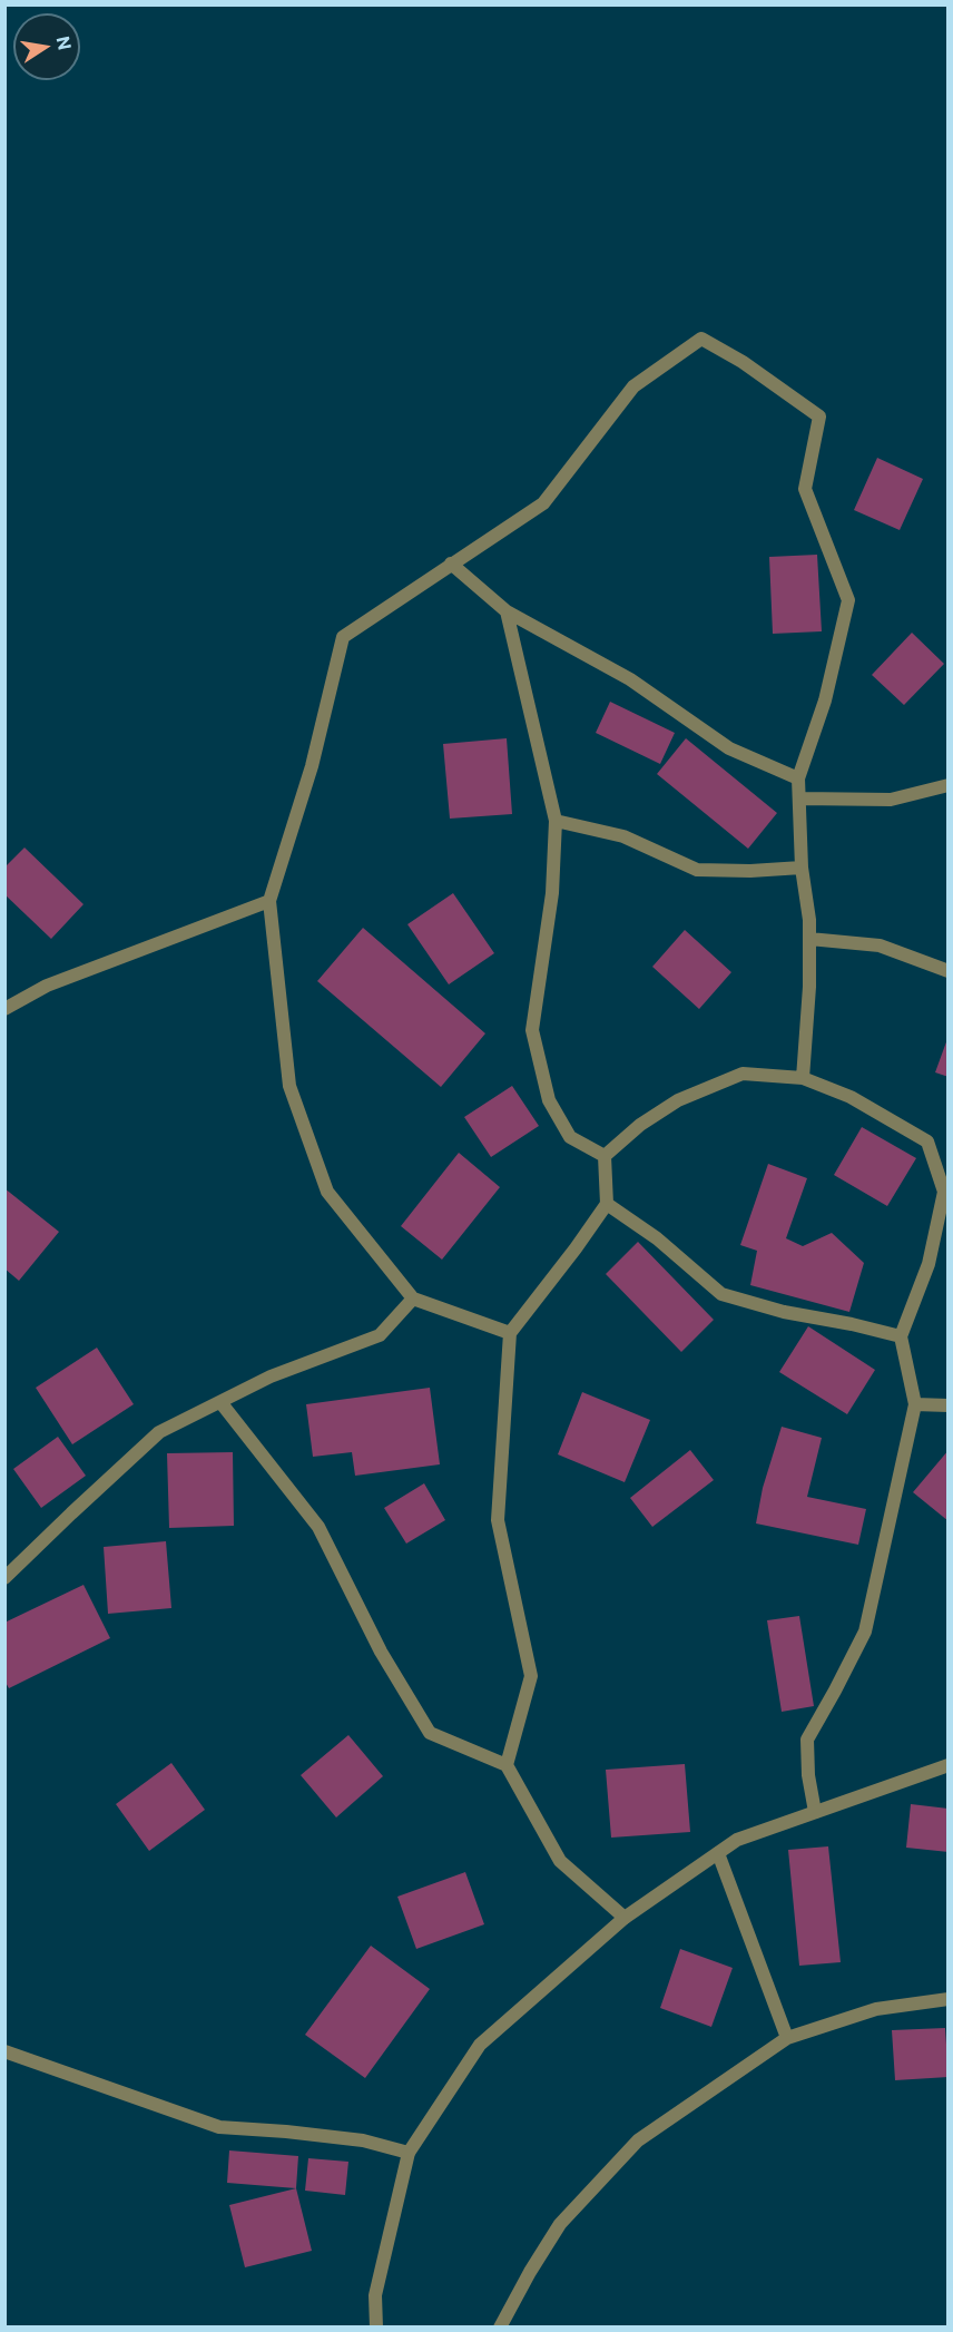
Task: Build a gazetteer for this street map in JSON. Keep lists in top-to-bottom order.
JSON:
{
  "north": "right"
}
